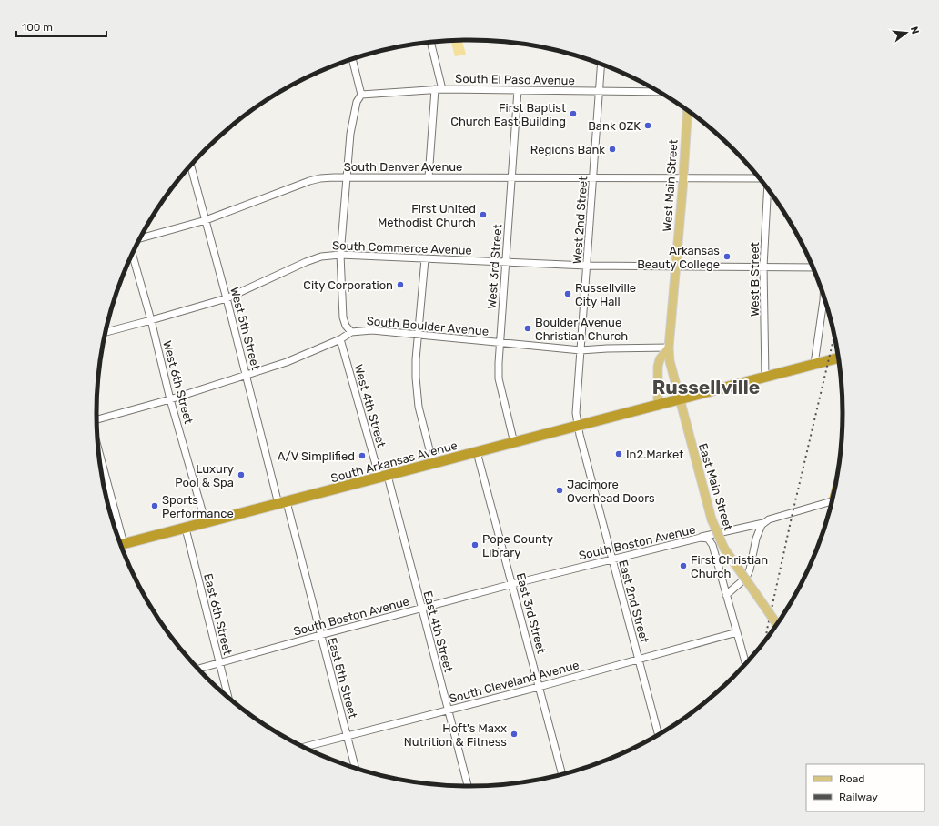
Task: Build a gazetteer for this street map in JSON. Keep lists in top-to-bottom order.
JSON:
{
  "streets": {
    "highway": ["South Arkansas Avenue"],
    "main road": ["West Main Street", "East Main Street"],
    "street": [
      "South El Paso Avenue",
      "South Denver Avenue",
      "West 2nd Street",
      "South Commerce Avenue",
      "West 3rd Street",
      "West B Street",
      "South Boulder Avenue",
      "West 5th Street",
      "West 6th Street",
      "West 4th Street",
      "South Boston Avenue",
      "East 2nd Street",
      "East 3rd Street",
      "East 6th Street",
      "East 4th Street",
      "East 5th Street",
      "South Cleveland Avenue"
    ]
  },
  "crossings": [
    ["South El Paso Avenue", "West 2nd Street"],
    ["South El Paso Avenue", "West 3rd Street"],
    ["South Denver Avenue", "West Main Street"],
    ["South Denver Avenue", "West 2nd Street"],
    ["South Denver Avenue", "West 3rd Street"],
    ["South Denver Avenue", "West 5th Street"],
    ["West Main Street", "South Commerce Avenue"],
    ["West Main Street", "South Boulder Avenue"],
    ["West Main Street", "South Arkansas Avenue"],
    ["West Main Street", "East Main Street"],
    ["West 2nd Street", "South Commerce Avenue"],
    ["West 2nd Street", "South Boulder Avenue"],
    ["West 2nd Street", "South Arkansas Avenue"],
    ["West 2nd Street", "East 2nd Street"],
    ["South Commerce Avenue", "West 3rd Street"],
    ["South Commerce Avenue", "West B Street"],
    ["South Commerce Avenue", "West 5th Street"],
    ["South Commerce Avenue", "West 6th Street"],
    ["West 3rd Street", "South Boulder Avenue"],
    ["West 3rd Street", "South Arkansas Avenue"],
    ["West B Street", "South Arkansas Avenue"],
    ["South Boulder Avenue", "West 5th Street"],
    ["South Boulder Avenue", "West 6th Street"],
    ["South Boulder Avenue", "West 4th Street"],
    ["West 5th Street", "South Arkansas Avenue"],
    ["West 5th Street", "East 5th Street"],
    ["West 6th Street", "South Arkansas Avenue"],
    ["West 4th Street", "South Arkansas Avenue"],
    ["West 4th Street", "East 4th Street"],
    ["South Arkansas Avenue", "East Main Street"],
    ["South Arkansas Avenue", "East 2nd Street"],
    ["South Arkansas Avenue", "East 3rd Street"],
    ["South Arkansas Avenue", "East 6th Street"],
    ["South Arkansas Avenue", "East 4th Street"],
    ["South Arkansas Avenue", "East 5th Street"],
    ["South Boston Avenue", "East 2nd Street"],
    ["South Boston Avenue", "East 3rd Street"],
    ["South Boston Avenue", "East 6th Street"],
    ["South Boston Avenue", "East 4th Street"],
    ["South Boston Avenue", "East 5th Street"],
    ["East 2nd Street", "South Cleveland Avenue"],
    ["East 3rd Street", "South Cleveland Avenue"],
    ["East 4th Street", "South Cleveland Avenue"],
    ["East 5th Street", "South Cleveland Avenue"]
  ],
  "districts": ["Russellville"],
  "places": [
    "First Baptist Church East Building",
    "Bank OZK",
    "Regions Bank",
    "First United Methodist Church",
    "Arkansas Beauty College",
    "City Corporation",
    "Russellville City Hall",
    "Boulder Avenue Christian Church",
    "In2.Market",
    "A/V Simplified",
    "Luxury Pool & Spa",
    "Jacimore Overhead Doors",
    "Sports Performance",
    "Pope County Library",
    "First Christian Church",
    "Hoft's Maxx Nutrition & Fitness"
  ],
  "legend": ["Road", "Railway"],
  "scale_bar": "100 m",
  "north": "right"
}
